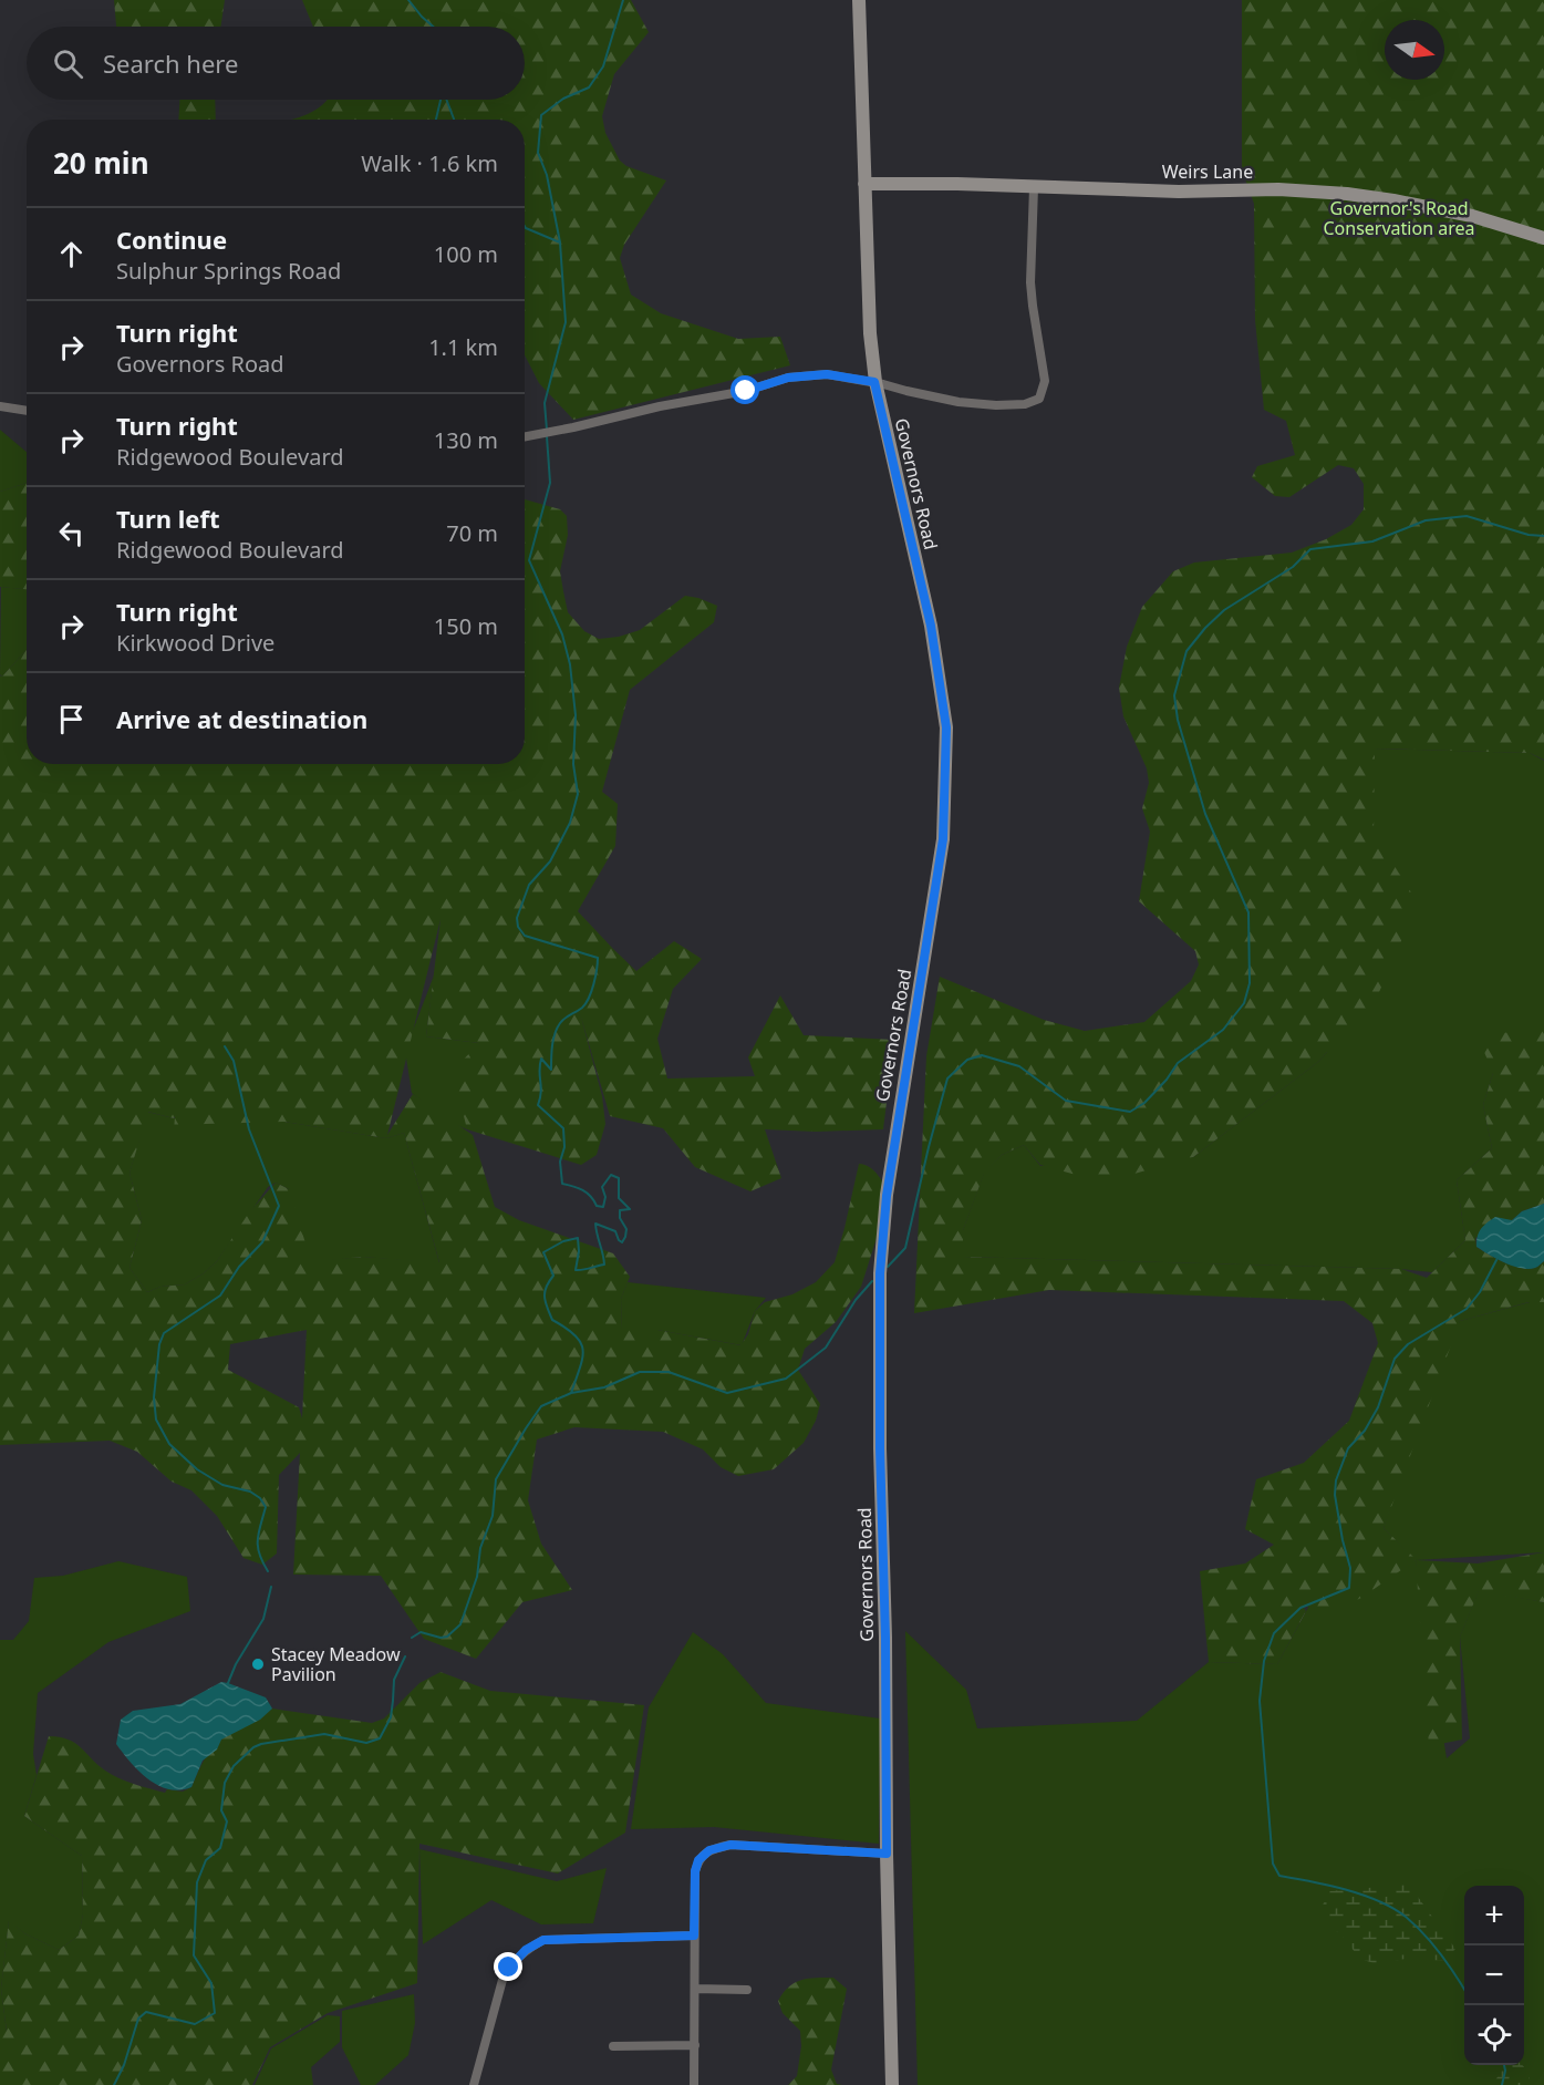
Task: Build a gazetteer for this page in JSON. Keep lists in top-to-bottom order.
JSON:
{
  "streets": {
    "main road": ["Weirs Lane", "Governors Road"]
  },
  "crossings": [
    ["Weirs Lane", "Governors Road"]
  ],
  "parks": ["Governor's Road Conservation area"],
  "places": ["Stacey Meadow Pavilion"],
  "north": "right",
  "page": {
    "search": "Search here",
    "heading": ["20 min", "Walk · 1.6 km"],
    "list": [
      ["Continue", "Sulphur Springs Road", "100 m"],
      ["Turn right", "Governors Road", "1.1 km"],
      ["Turn right", "Ridgewood Boulevard", "130 m"],
      ["Turn left", "Ridgewood Boulevard", "70 m"],
      ["Turn right", "Kirkwood Drive", "150 m"],
      "Arrive at destination"
    ],
    "map_buttons": ["+", "−"]
  }
}
